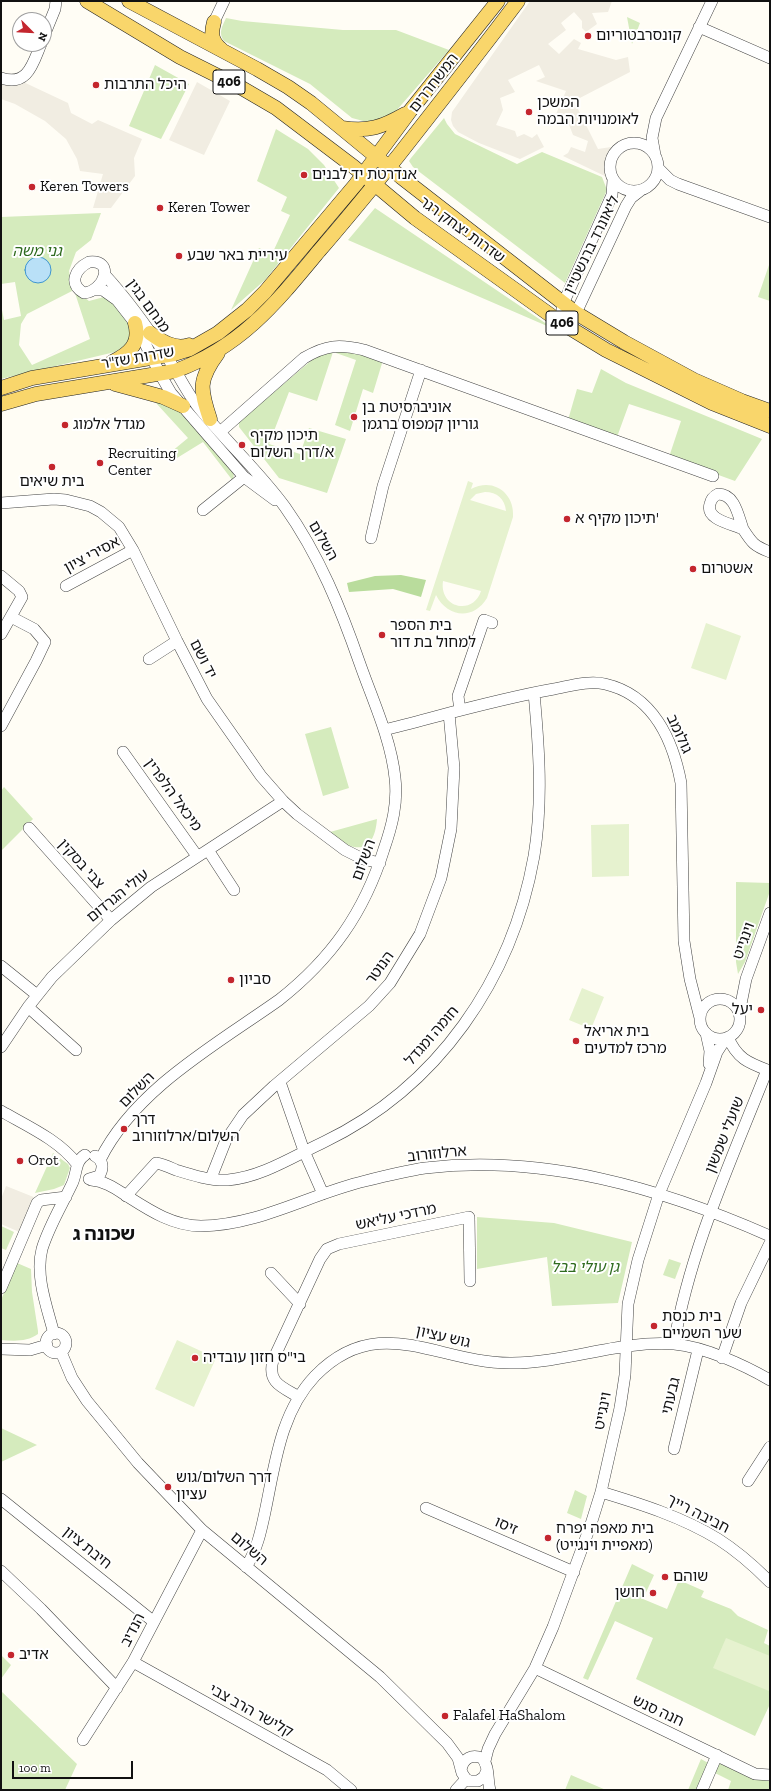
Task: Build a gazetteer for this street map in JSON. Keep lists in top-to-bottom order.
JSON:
{
  "streets": {
    "main road": [
      "406",
      "המשחררים",
      "שדרות יצחק רגר",
      "שדרות שז\"ר"
    ],
    "street": [
      "ליאונרד ברנשטיין",
      "מנחם בגין",
      "השלום",
      "אסירי ציון",
      "יד ושם",
      "גולומב",
      "מיכאל הלפרין",
      "צבי בסקין",
      "עולי הגרדום",
      "וינגייט",
      "הנוטר",
      "חומה ומגדל",
      "שועלי שמשון",
      "ארלוזורוב",
      "מרדכי עליאש",
      "גוש עציון",
      "גבעתי",
      "חביבה רייך",
      "זיסו",
      "חיבת ציון",
      "הנדיב",
      "קלישר הרב צבי",
      "חנה סנש"
    ]
  },
  "crossings": [
    ["המשחררים", "שדרות יצחק רגר"],
    ["המשחררים", "שדרות שז\"ר"],
    ["שדרות יצחק רגר", "ליאונרד ברנשטיין"],
    ["שדרות יצחק רגר", "שדרות שז\"ר"],
    ["מנחם בגין", "שדרות שז\"ר"],
    ["מנחם בגין", "השלום"],
    ["שדרות שז\"ר", "השלום"],
    ["השלום", "יד ושם"],
    ["השלום", "גולומב"],
    ["השלום", "וינגייט"],
    ["השלום", "ארלוזורוב"],
    ["השלום", "גוש עציון"],
    ["השלום", "הנדיב"],
    ["אסירי ציון", "יד ושם"],
    ["יד ושם", "עולי הגרדום"],
    ["גולומב", "וינגייט"],
    ["גולומב", "הנוטר"],
    ["גולומב", "חומה ומגדל"],
    ["מיכאל הלפרין", "עולי הגרדום"],
    ["צבי בסקין", "עולי הגרדום"],
    ["וינגייט", "ארלוזורוב"],
    ["וינגייט", "גוש עציון"],
    ["וינגייט", "חביבה רייך"],
    ["וינגייט", "זיסו"],
    ["וינגייט", "חנה סנש"],
    ["הנוטר", "חומה ומגדל"],
    ["חומה ומגדל", "ארלוזורוב"],
    ["שועלי שמשון", "ארלוזורוב"],
    ["שועלי שמשון", "גוש עציון"],
    ["מרדכי עליאש", "גוש עציון"],
    ["גוש עציון", "גבעתי"],
    ["חיבת ציון", "הנדיב"],
    ["הנדיב", "קלישר הרב צבי"]
  ],
  "districts": ["שכונה ג"],
  "parks": ["גני משה", "גן עולי בבל"],
  "places": [
    "קונסרבטוריום",
    "היכל התרבות",
    "המשכן לאומנויות הבמה",
    "אנדרטת יד לבנים",
    "Keren Towers",
    "Keren Tower",
    "עיריית באר שבע",
    "אוניברסיטת בן גוריון קמפוס ברגמן",
    "מגדל אלמוג",
    "תיכון מקיף א/דרך השלום",
    "Recruiting Center",
    "בית שיאים",
    "תיכון מקיף א'",
    "אשטרום",
    "בית הספר למחול בת דור",
    "סביון",
    "יעל",
    "בית אריאל מרכז למדעים",
    "דרך השלום/ארלוזורוב",
    "Orot",
    "בית כנסת שער השמיים",
    "בי\"ס חזון עובדיה",
    "דרך השלום/גוש עציון",
    "בית מאפה יפרח (מאפיית וינגייט)",
    "שוהם",
    "חושן",
    "אדיב",
    "Falafel HaShalom"
  ],
  "scale_bar": "100 m",
  "north": "bottom right"
}
